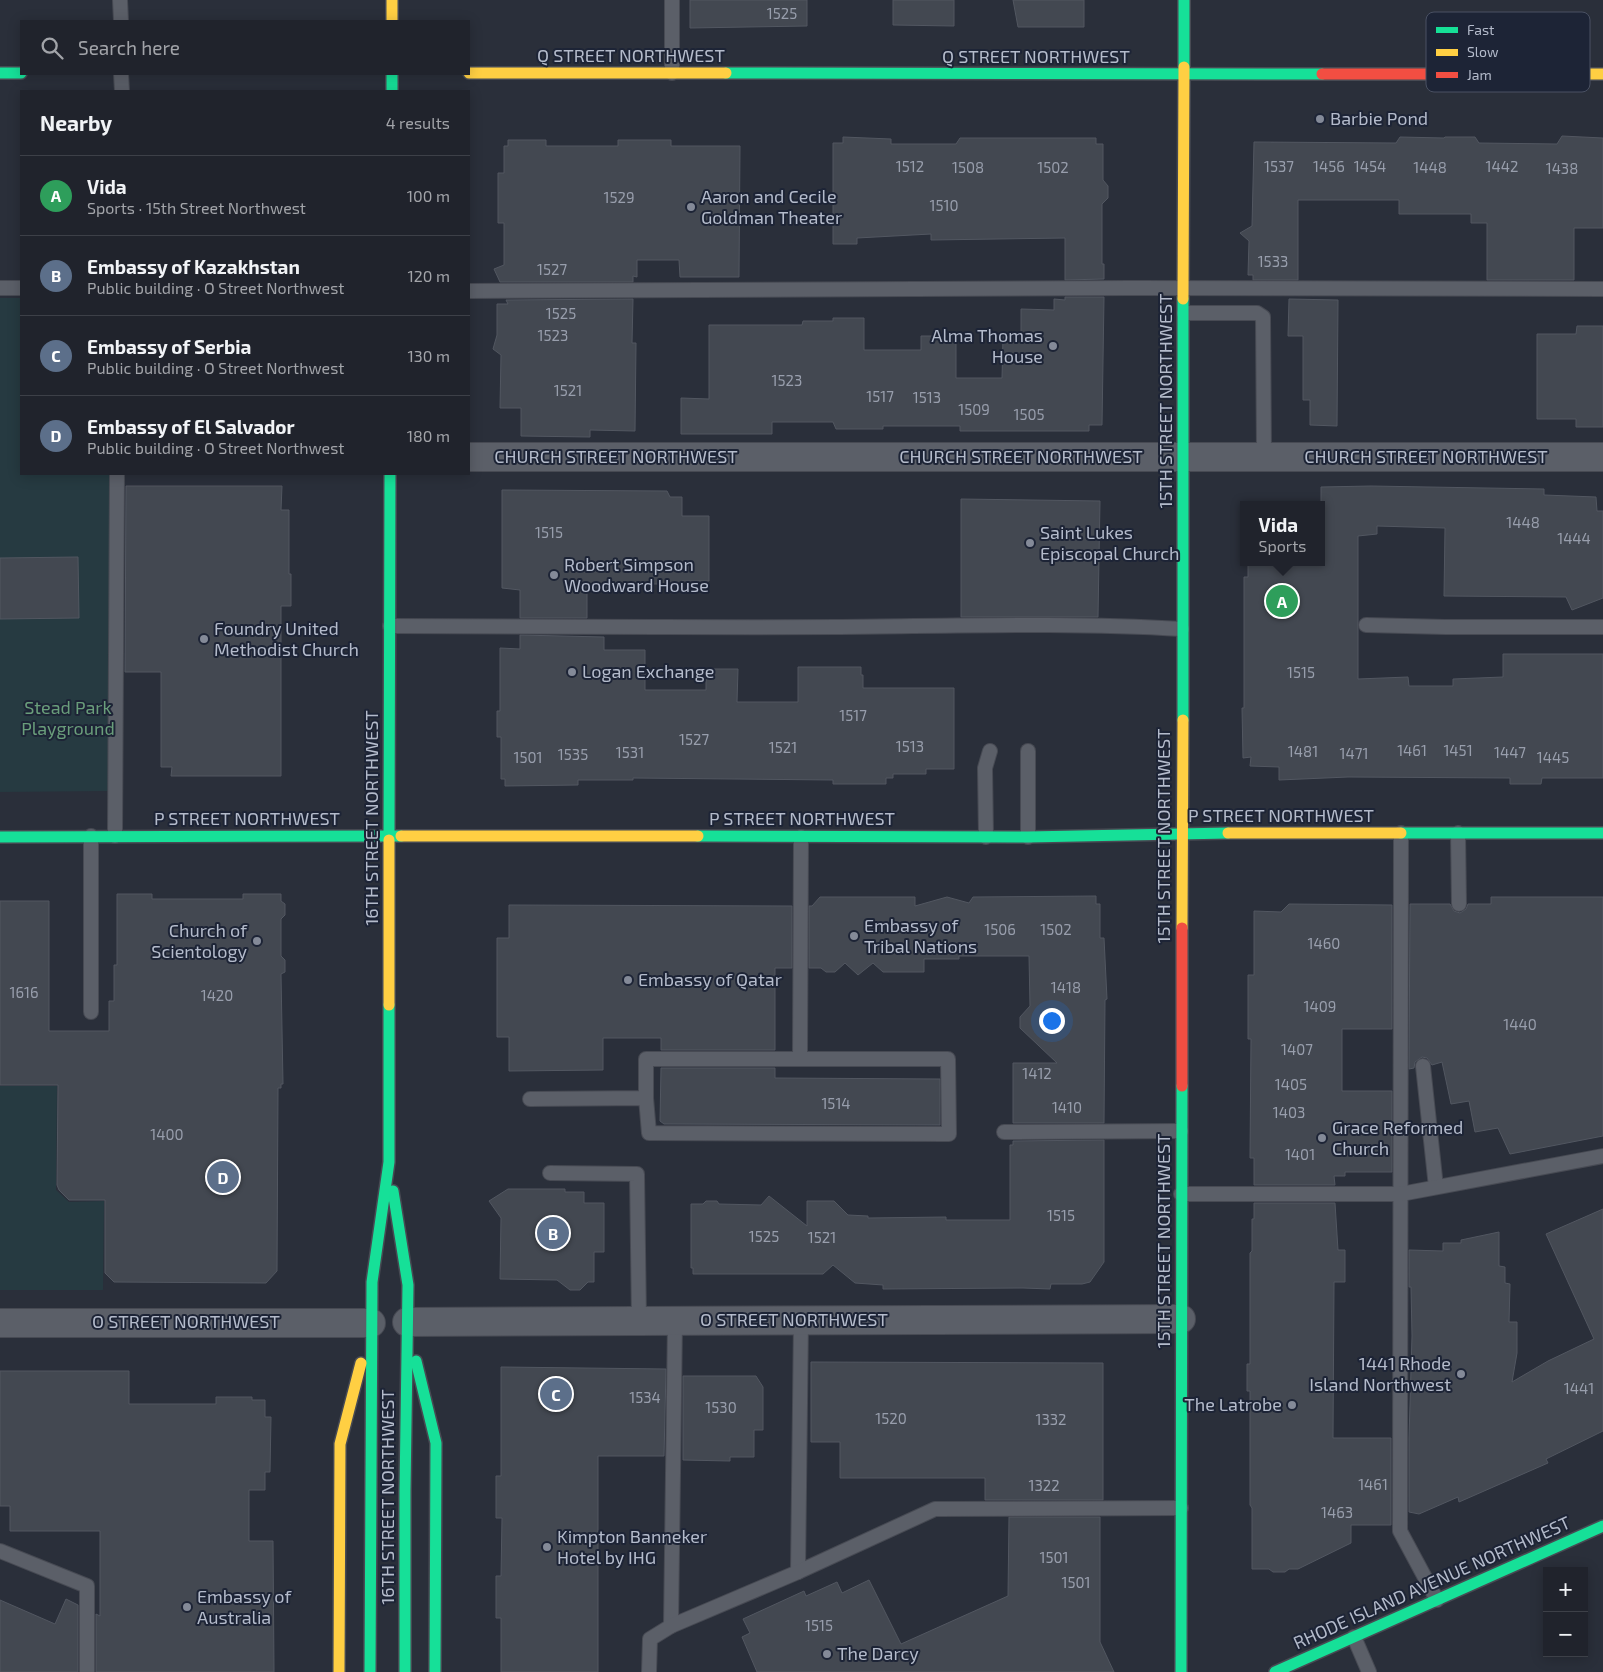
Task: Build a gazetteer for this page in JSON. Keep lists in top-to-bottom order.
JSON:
{
  "streets": {
    "main road": [
      "Q STREET NORTHWEST",
      "15TH STREET NORTHWEST",
      "P STREET NORTHWEST",
      "16TH STREET NORTHWEST",
      "RHODE ISLAND AVENUE NORTHWEST"
    ],
    "street": ["CHURCH STREET NORTHWEST", "O STREET NORTHWEST"]
  },
  "crossings": [
    ["Q STREET NORTHWEST", "15TH STREET NORTHWEST"],
    ["15TH STREET NORTHWEST", "CHURCH STREET NORTHWEST"],
    ["15TH STREET NORTHWEST", "P STREET NORTHWEST"],
    ["15TH STREET NORTHWEST", "O STREET NORTHWEST"],
    ["P STREET NORTHWEST", "16TH STREET NORTHWEST"],
    ["16TH STREET NORTHWEST", "O STREET NORTHWEST"]
  ],
  "parks": ["Stead Park Playground"],
  "places": [
    "Barbie Pond",
    "Aaron and Cecile Goldman Theater",
    "Alma Thomas House",
    "Saint Lukes Episcopal Church",
    "Robert Simpson Woodward House",
    "Foundry United Methodist Church",
    "Logan Exchange",
    "Embassy of Tribal Nations",
    "Church of Scientology",
    "Embassy of Qatar",
    "Grace Reformed Church",
    "1441 Rhode Island Northwest",
    "The Latrobe",
    "Kimpton Banneker Hotel by IHG",
    "Embassy of Australia",
    "The Darcy"
  ],
  "house_numbers": [
    "1525",
    "1512",
    "1537",
    "1456",
    "1454",
    "1442",
    "1508",
    "1502",
    "1448",
    "1438",
    "1529",
    "1510",
    "1533",
    "1527",
    "1525",
    "1523",
    "1523",
    "1521",
    "1517",
    "1513",
    "1509",
    "1505",
    "1448",
    "1515",
    "1444",
    "1515",
    "1517",
    "1527",
    "1513",
    "1521",
    "1461",
    "1451",
    "1481",
    "1531",
    "1447",
    "1471",
    "1535",
    "1501",
    "1445",
    "1506",
    "1502",
    "1460",
    "1418",
    "1616",
    "1420",
    "1409",
    "1440",
    "1407",
    "1412",
    "1405",
    "1514",
    "1410",
    "1403",
    "1400",
    "1401",
    "1515",
    "1525",
    "1521",
    "1441",
    "1534",
    "1530",
    "1520",
    "1332",
    "1461",
    "1322",
    "1463",
    "1501",
    "1501",
    "1515"
  ],
  "legend": ["Fast", "Slow", "Jam"],
  "page": {
    "search": "Search here",
    "heading": ["Nearby", "4 results"],
    "list": [
      {
        "mark": "A",
        "name": "Vida",
        "note": "Sports · 15th Street Northwest",
        "value": "100 m"
      },
      {
        "mark": "B",
        "name": "Embassy of Kazakhstan",
        "note": "Public building · O Street Northwest",
        "value": "120 m"
      },
      {
        "mark": "C",
        "name": "Embassy of Serbia",
        "note": "Public building · O Street Northwest",
        "value": "130 m"
      },
      {
        "mark": "D",
        "name": "Embassy of El Salvador",
        "note": "Public building · O Street Northwest",
        "value": "180 m"
      }
    ],
    "popup": ["Vida", "Sports"],
    "pins": [
      "A",
      "D",
      "B",
      "C"
    ],
    "map_buttons": ["+", "−"]
  }
}
